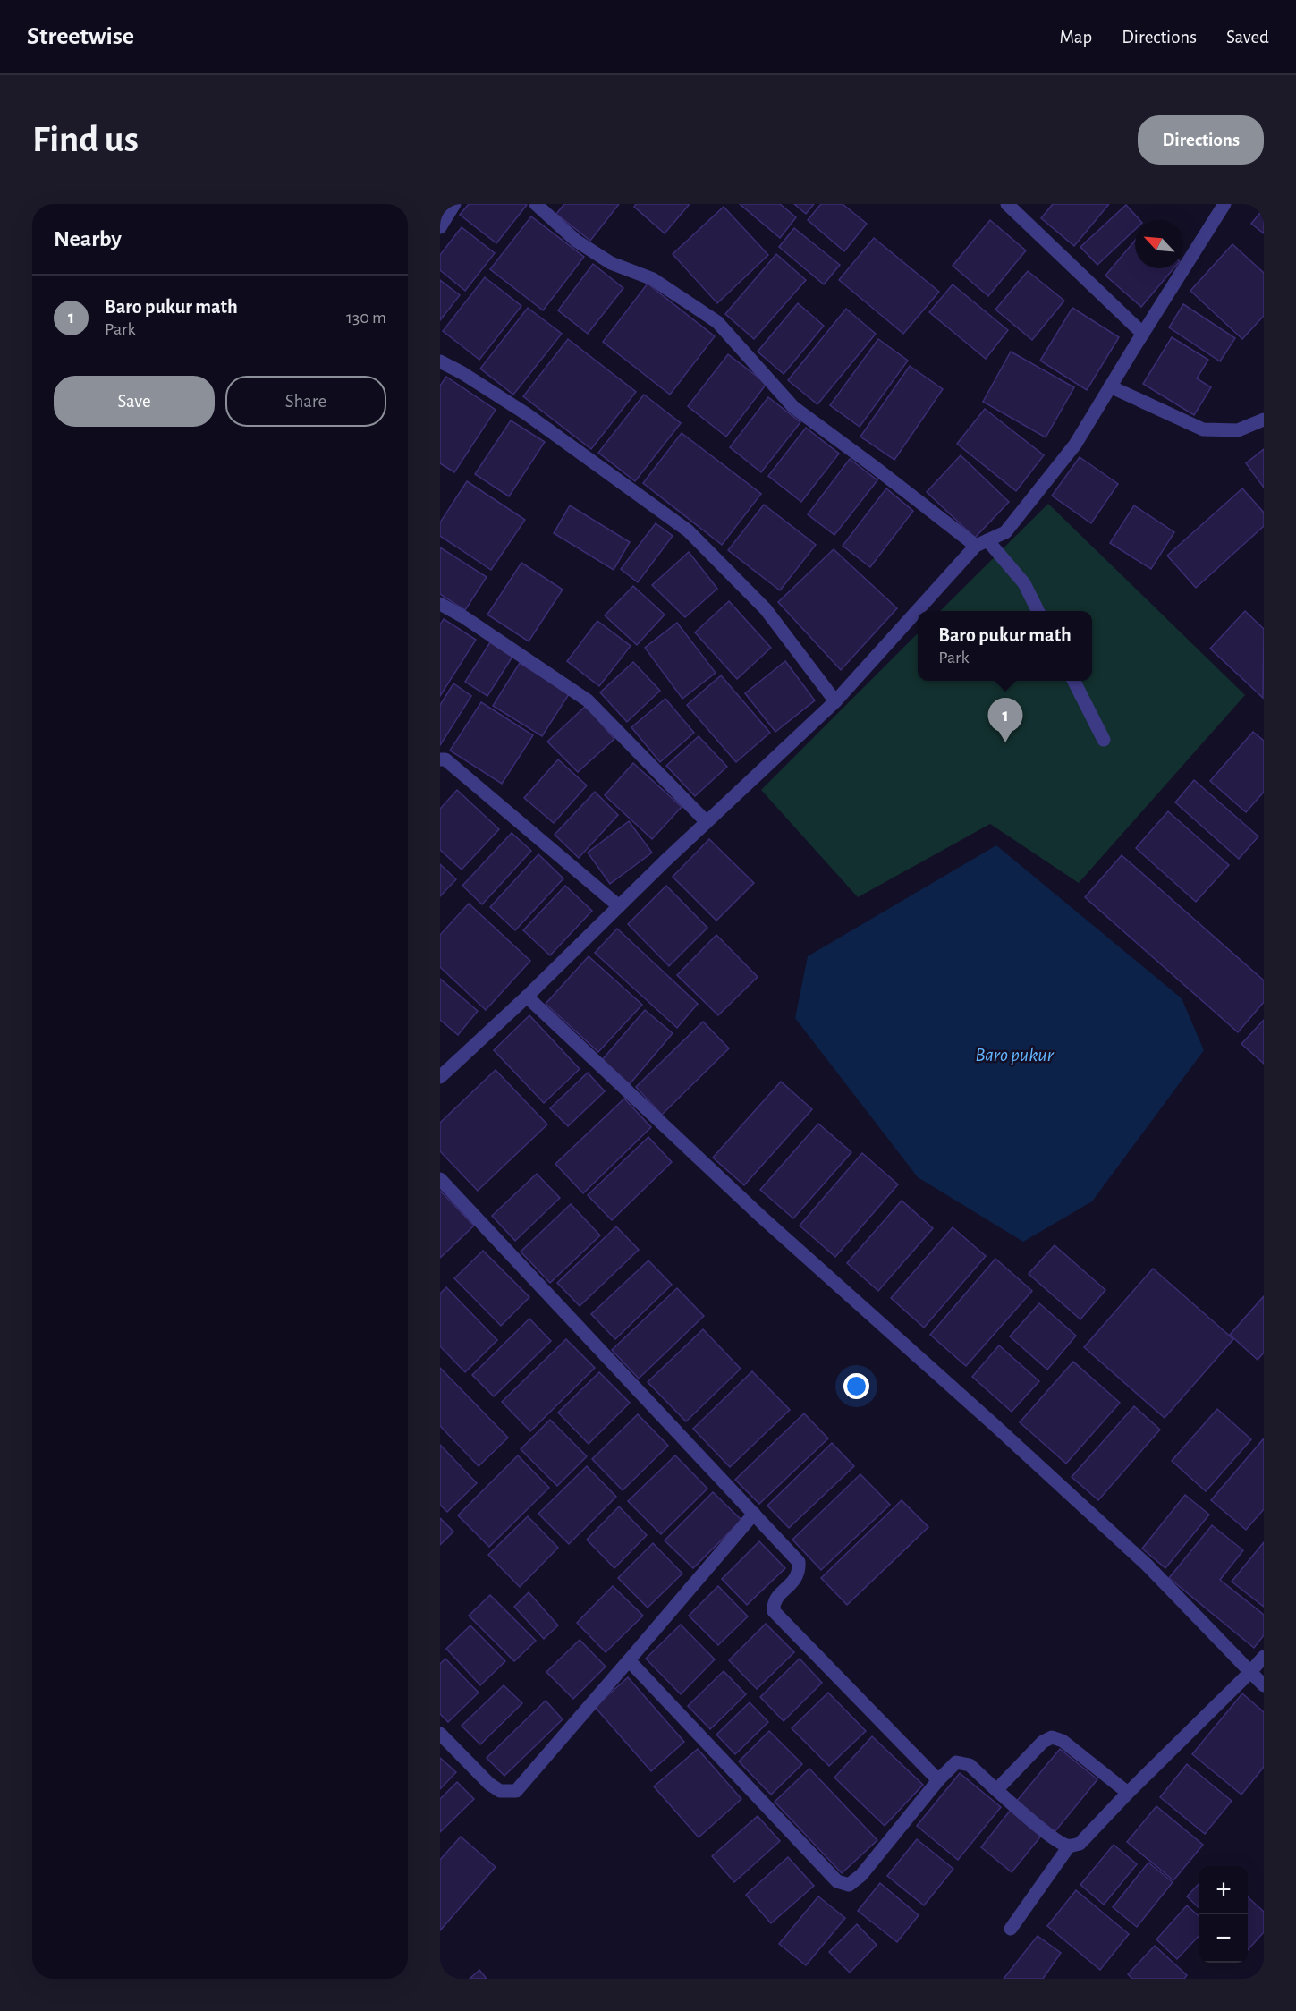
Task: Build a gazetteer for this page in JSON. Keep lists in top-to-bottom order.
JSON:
{
  "water": ["Baro pukur"],
  "north": "top left",
  "page": {
    "header": "Streetwise",
    "nav": ["Map", "Directions", "Saved"],
    "buttons": [
      "Directions",
      ["Save", "Share"]
    ],
    "title": "Find us",
    "heading": "Nearby",
    "list": [
      {
        "mark": "1",
        "name": "Baro pukur math",
        "note": "Park",
        "value": "130 m"
      }
    ],
    "popup": ["Baro pukur math", "Park"],
    "pins": "1",
    "map_buttons": ["+", "−"]
  }
}
